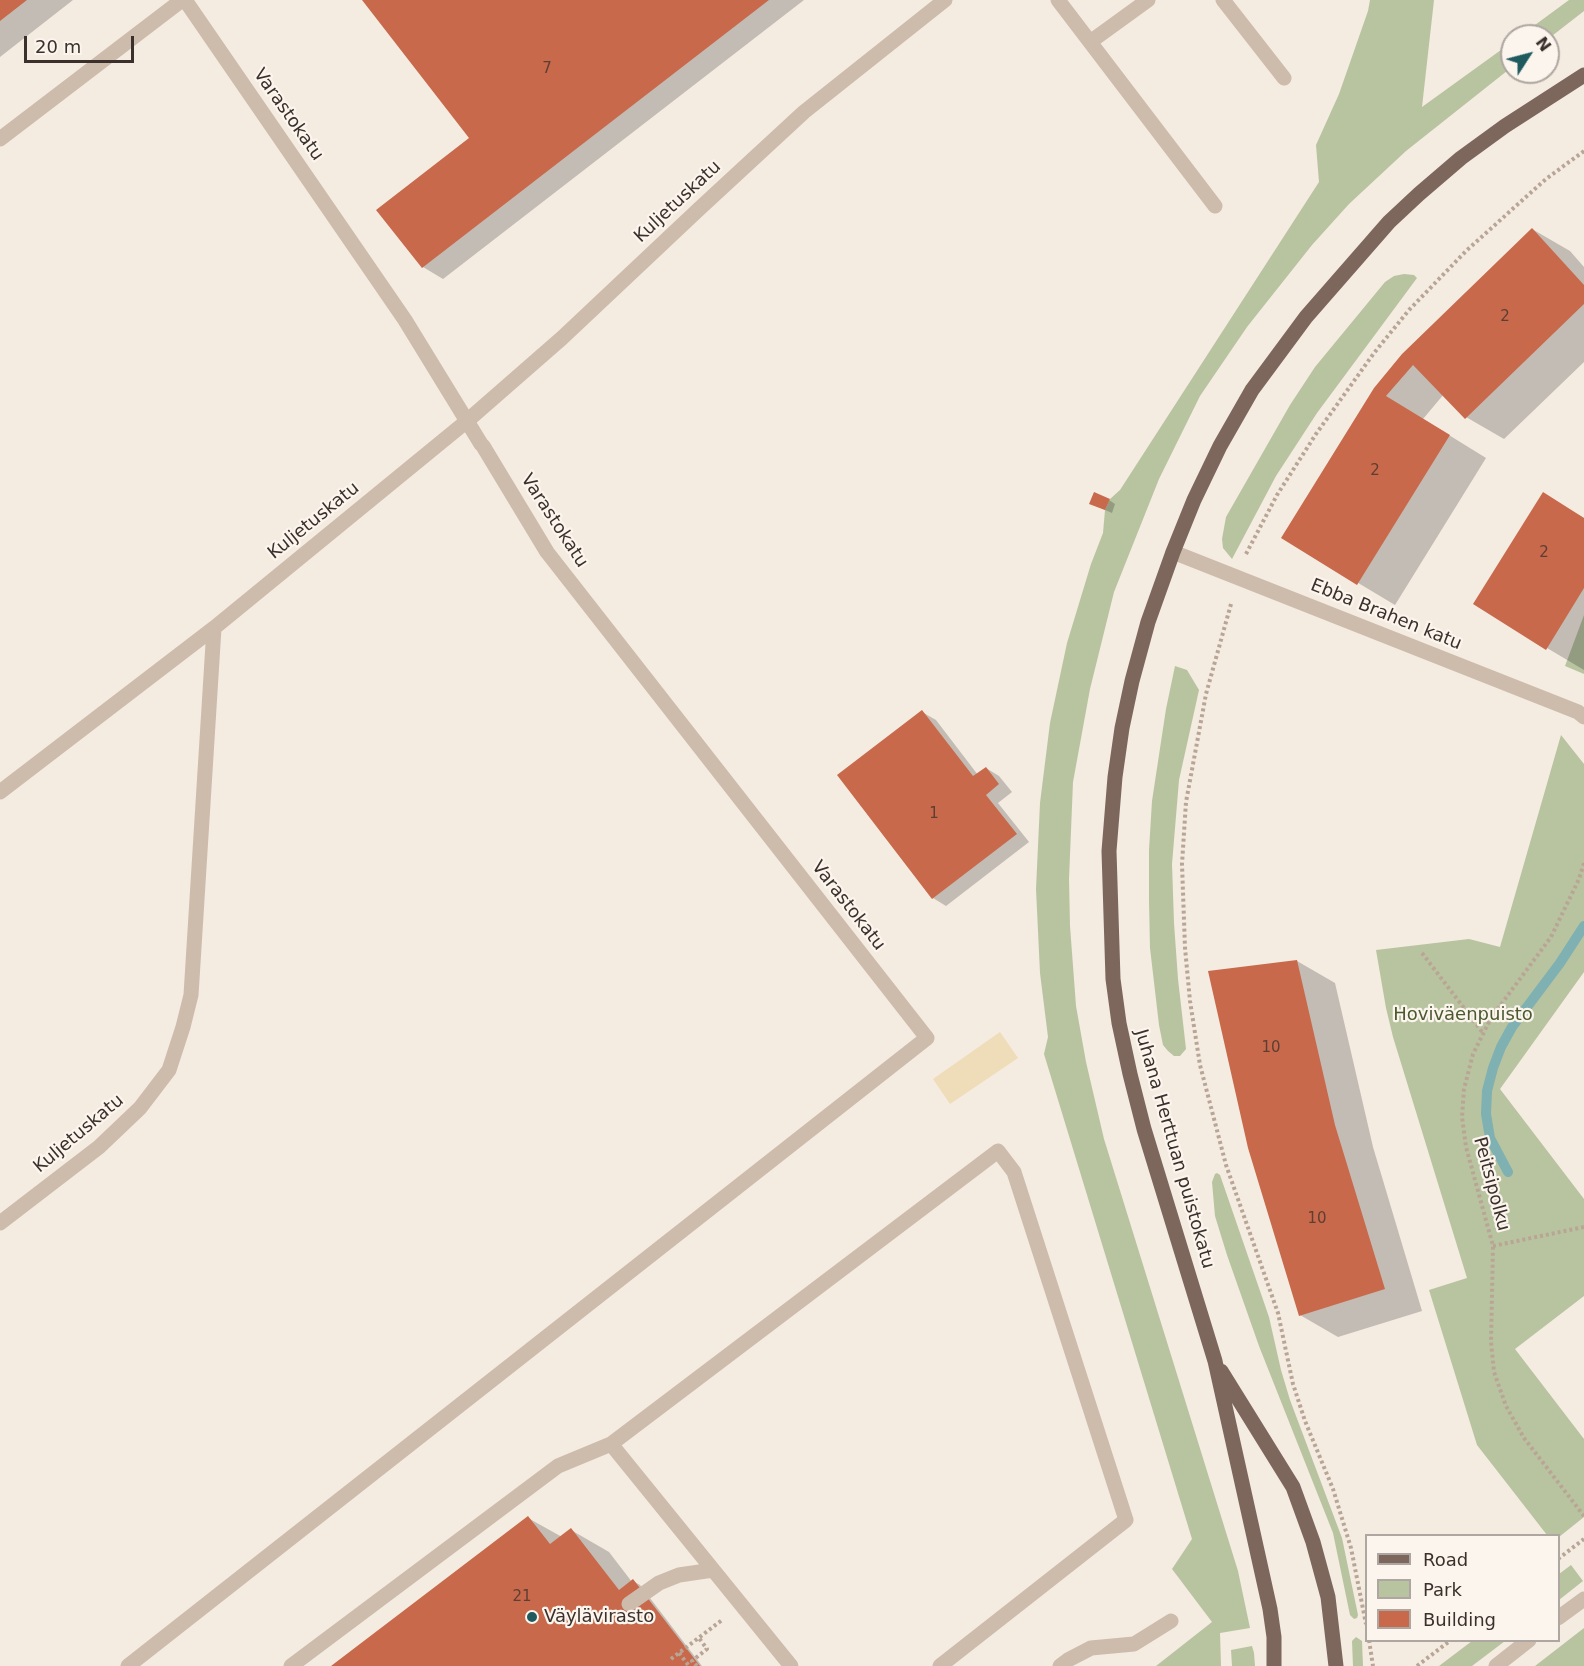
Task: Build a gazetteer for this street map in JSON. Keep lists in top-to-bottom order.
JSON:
{
  "streets": {
    "main road": ["Juhana Herttuan puistokatu"],
    "street": ["Varastokatu", "Kuljetuskatu", "Ebba Brahen katu"],
    "path": ["Peitsipolku"]
  },
  "crossings": [
    ["Varastokatu", "Kuljetuskatu"],
    ["Ebba Brahen katu", "Juhana Herttuan puistokatu"]
  ],
  "parks": ["Hoviväenpuisto"],
  "places": ["Väylävirasto"],
  "house_numbers": [
    "7",
    "2",
    "2",
    "2",
    "1",
    "10",
    "10",
    "21"
  ],
  "legend": ["Road", "Park", "Building"],
  "scale_bar": "20 m",
  "north": "top right"
}
